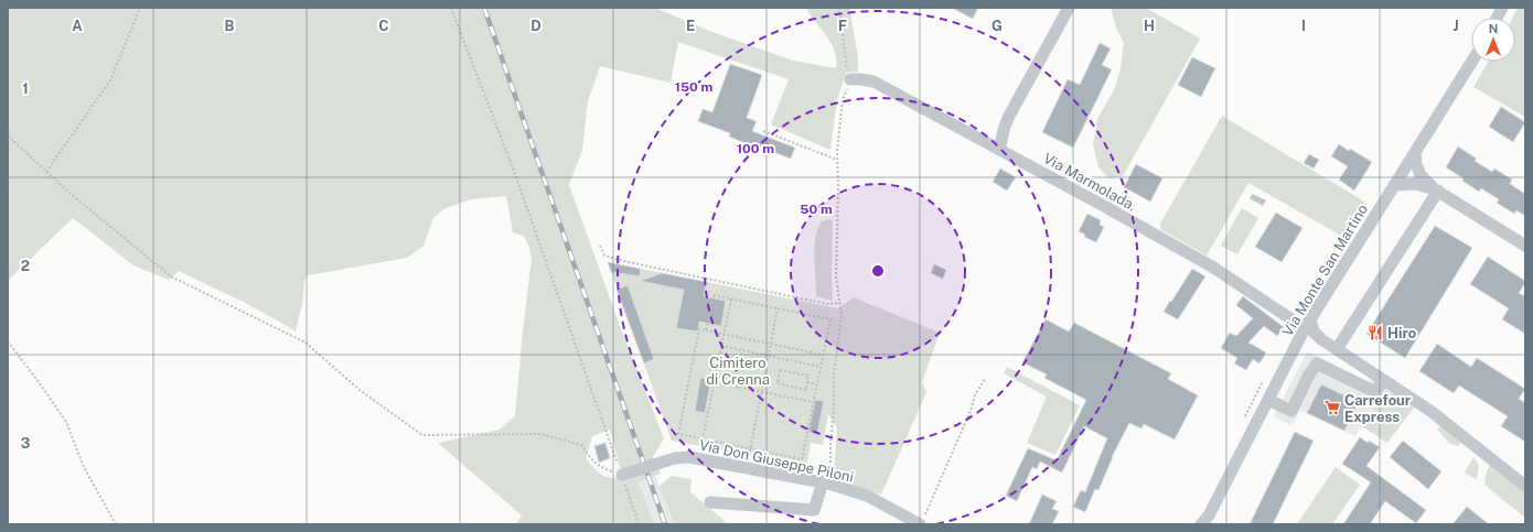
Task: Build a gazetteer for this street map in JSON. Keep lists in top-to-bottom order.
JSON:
{
  "streets": {
    "street": ["Via Marmolada", "Via Monte San Martino", "Via Don Giuseppe Piloni"]
  },
  "crossings": [
    ["Via Marmolada", "Via Monte San Martino"]
  ],
  "parks": ["Cimitero di Crenna"],
  "places": {
    "restaurant": ["Hiro"],
    "supermarket": ["Carrefour Express"]
  },
  "north": "top",
  "grid": {
    "columns": [
      "A",
      "B",
      "C",
      "D",
      "E",
      "F",
      "G",
      "H",
      "I",
      "J"
    ],
    "rows": ["1", "2", "3"]
  },
  "rings": ["150 m", "100 m", "50 m"]
}
